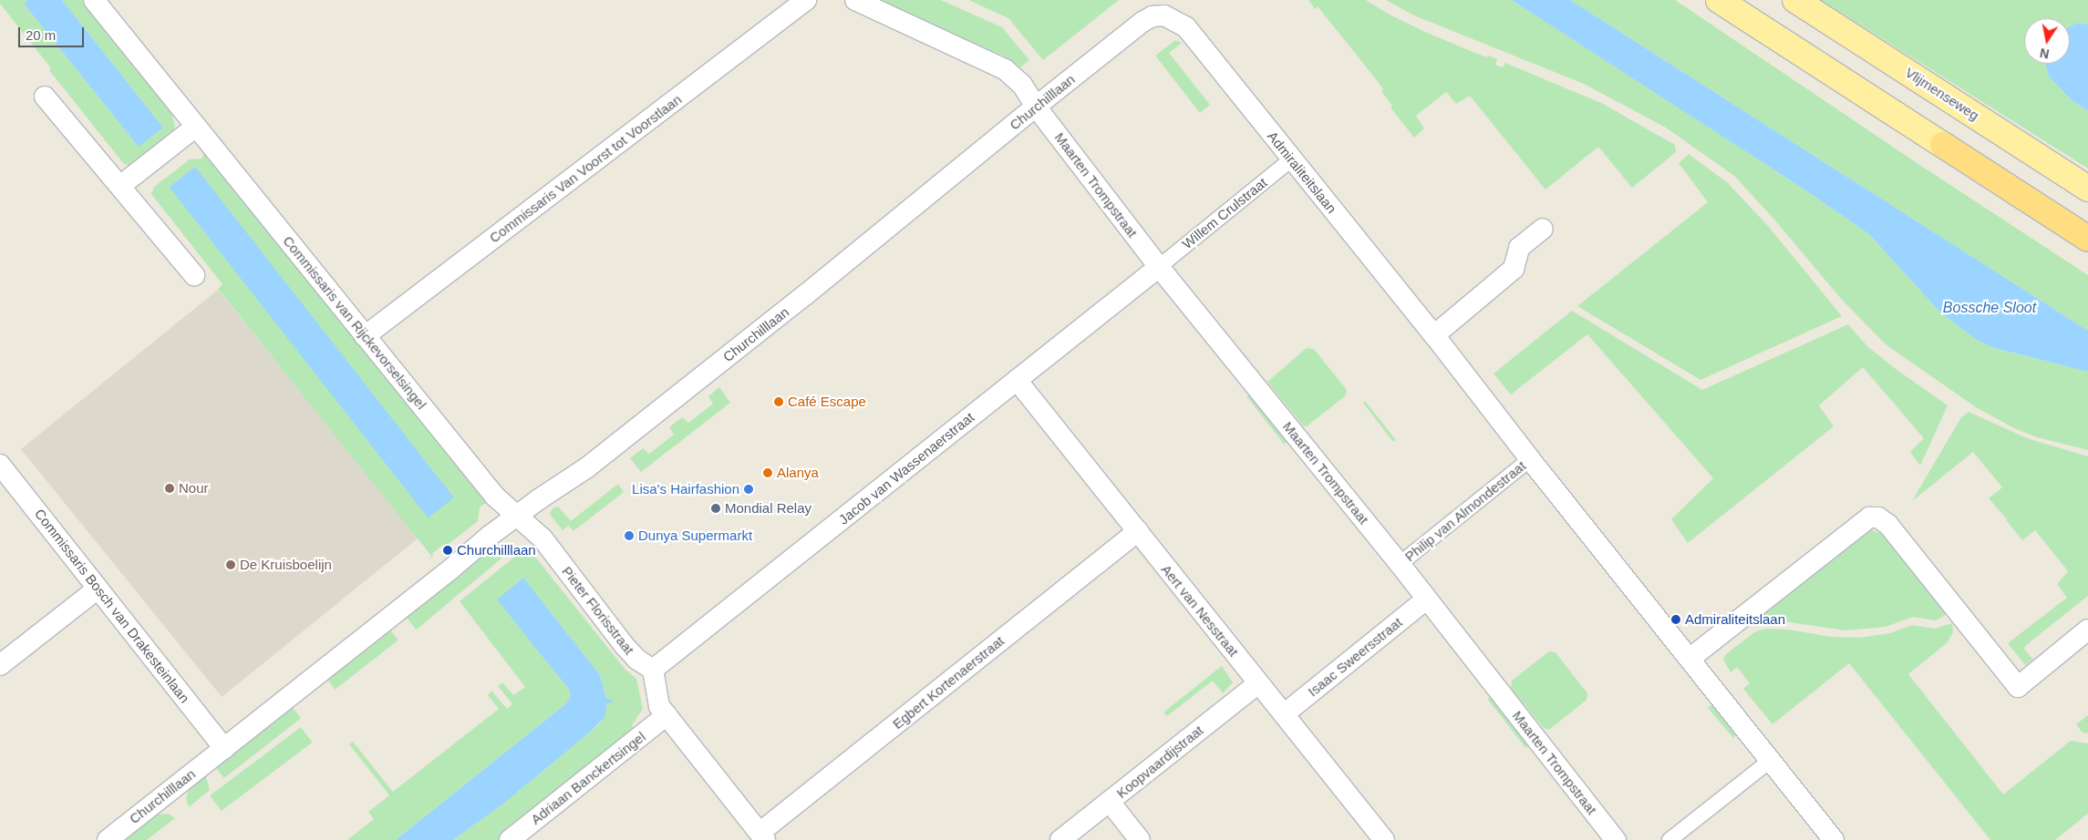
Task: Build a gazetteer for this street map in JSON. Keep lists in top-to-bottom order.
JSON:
{
  "streets": {
    "main road": ["Vlijmenseweg"],
    "street": [
      "Churchilllaan",
      "Commissaris Van Voorst tot Voorstlaan",
      "Admiraliteitslaan",
      "Maarten Trompstraat",
      "Willem Crulstraat",
      "Commissaris van Rijckevorselsingel",
      "Jacob van Wassenaerstraat",
      "Philip van Almondestraat",
      "Commissaris Bosch van Drakesteinlaan",
      "Pieter Florisstraat",
      "Aert van Nesstraat",
      "Isaac Sweersstraat",
      "Egbert Kortenaerstraat",
      "Koopvaardijstraat",
      "Adriaan Banckertsingel"
    ]
  },
  "crossings": [
    ["Churchilllaan", "Admiraliteitslaan"],
    ["Churchilllaan", "Maarten Trompstraat"],
    ["Churchilllaan", "Commissaris van Rijckevorselsingel"],
    ["Churchilllaan", "Commissaris Bosch van Drakesteinlaan"],
    ["Churchilllaan", "Pieter Florisstraat"],
    ["Commissaris Van Voorst tot Voorstlaan", "Commissaris van Rijckevorselsingel"],
    ["Admiraliteitslaan", "Willem Crulstraat"],
    ["Admiraliteitslaan", "Philip van Almondestraat"],
    ["Maarten Trompstraat", "Willem Crulstraat"],
    ["Maarten Trompstraat", "Jacob van Wassenaerstraat"],
    ["Maarten Trompstraat", "Philip van Almondestraat"],
    ["Maarten Trompstraat", "Isaac Sweersstraat"],
    ["Willem Crulstraat", "Jacob van Wassenaerstraat"],
    ["Commissaris van Rijckevorselsingel", "Pieter Florisstraat"],
    ["Jacob van Wassenaerstraat", "Pieter Florisstraat"],
    ["Jacob van Wassenaerstraat", "Aert van Nesstraat"],
    ["Aert van Nesstraat", "Isaac Sweersstraat"],
    ["Aert van Nesstraat", "Egbert Kortenaerstraat"],
    ["Aert van Nesstraat", "Koopvaardijstraat"]
  ],
  "water": ["Bossche Sloot"],
  "places": [
    "Café Escape",
    "Alanya",
    "Nour",
    "Lisa's Hairfashion",
    "Mondial Relay",
    "Dunya Supermarkt",
    "Churchilllaan",
    "De Kruisboelijn",
    "Admiraliteitslaan"
  ],
  "scale_bar": "20 m",
  "north": "bottom"
}
